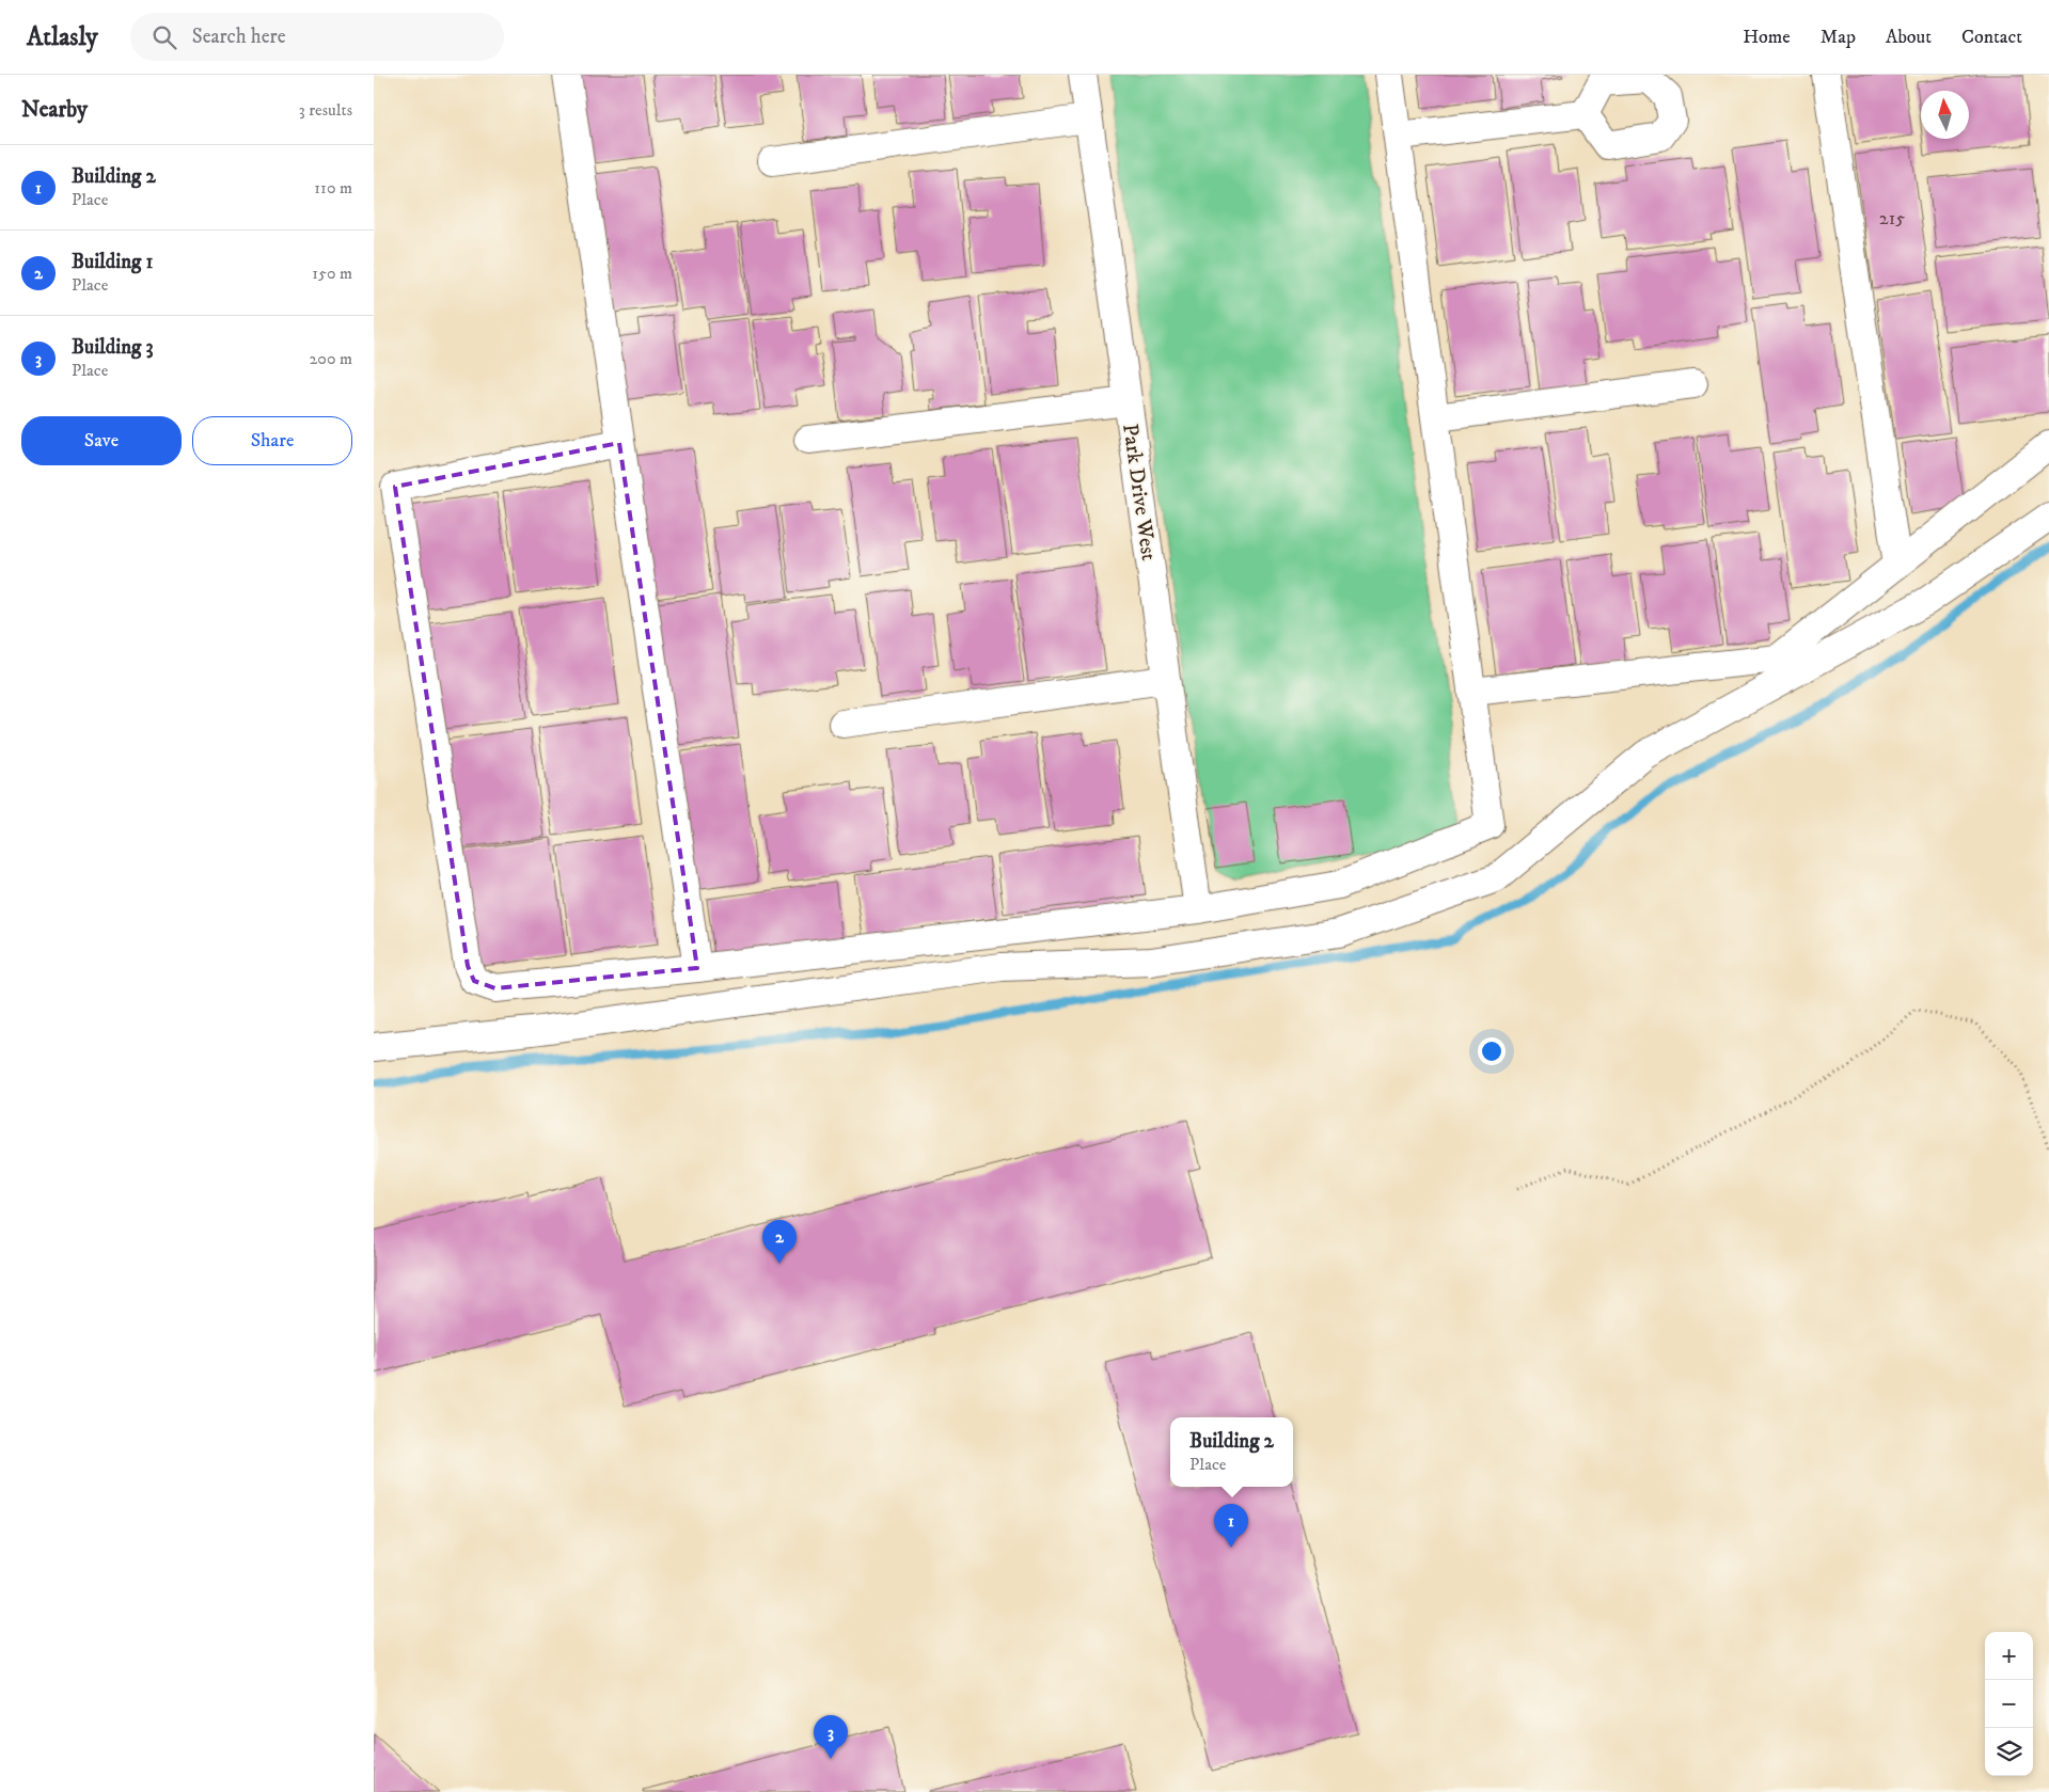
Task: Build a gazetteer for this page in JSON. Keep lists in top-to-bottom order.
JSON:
{
  "streets": {
    "street": ["Park Drive West"]
  },
  "house_numbers": ["215"],
  "north": "top",
  "page": {
    "header": "Atlasly",
    "search": "Search here",
    "nav": [
      "Home",
      "Map",
      "About",
      "Contact"
    ],
    "heading": ["Nearby", "3 results"],
    "list": [
      {
        "mark": "1",
        "name": "Building 2",
        "note": "Place",
        "value": "110 m"
      },
      {
        "mark": "2",
        "name": "Building 1",
        "note": "Place",
        "value": "150 m"
      },
      {
        "mark": "3",
        "name": "Building 3",
        "note": "Place",
        "value": "200 m"
      }
    ],
    "buttons": ["Save", "Share"],
    "pins": ["2", "1", "3"],
    "popup": ["Building 2", "Place"],
    "map_buttons": ["+", "−"]
  }
}
